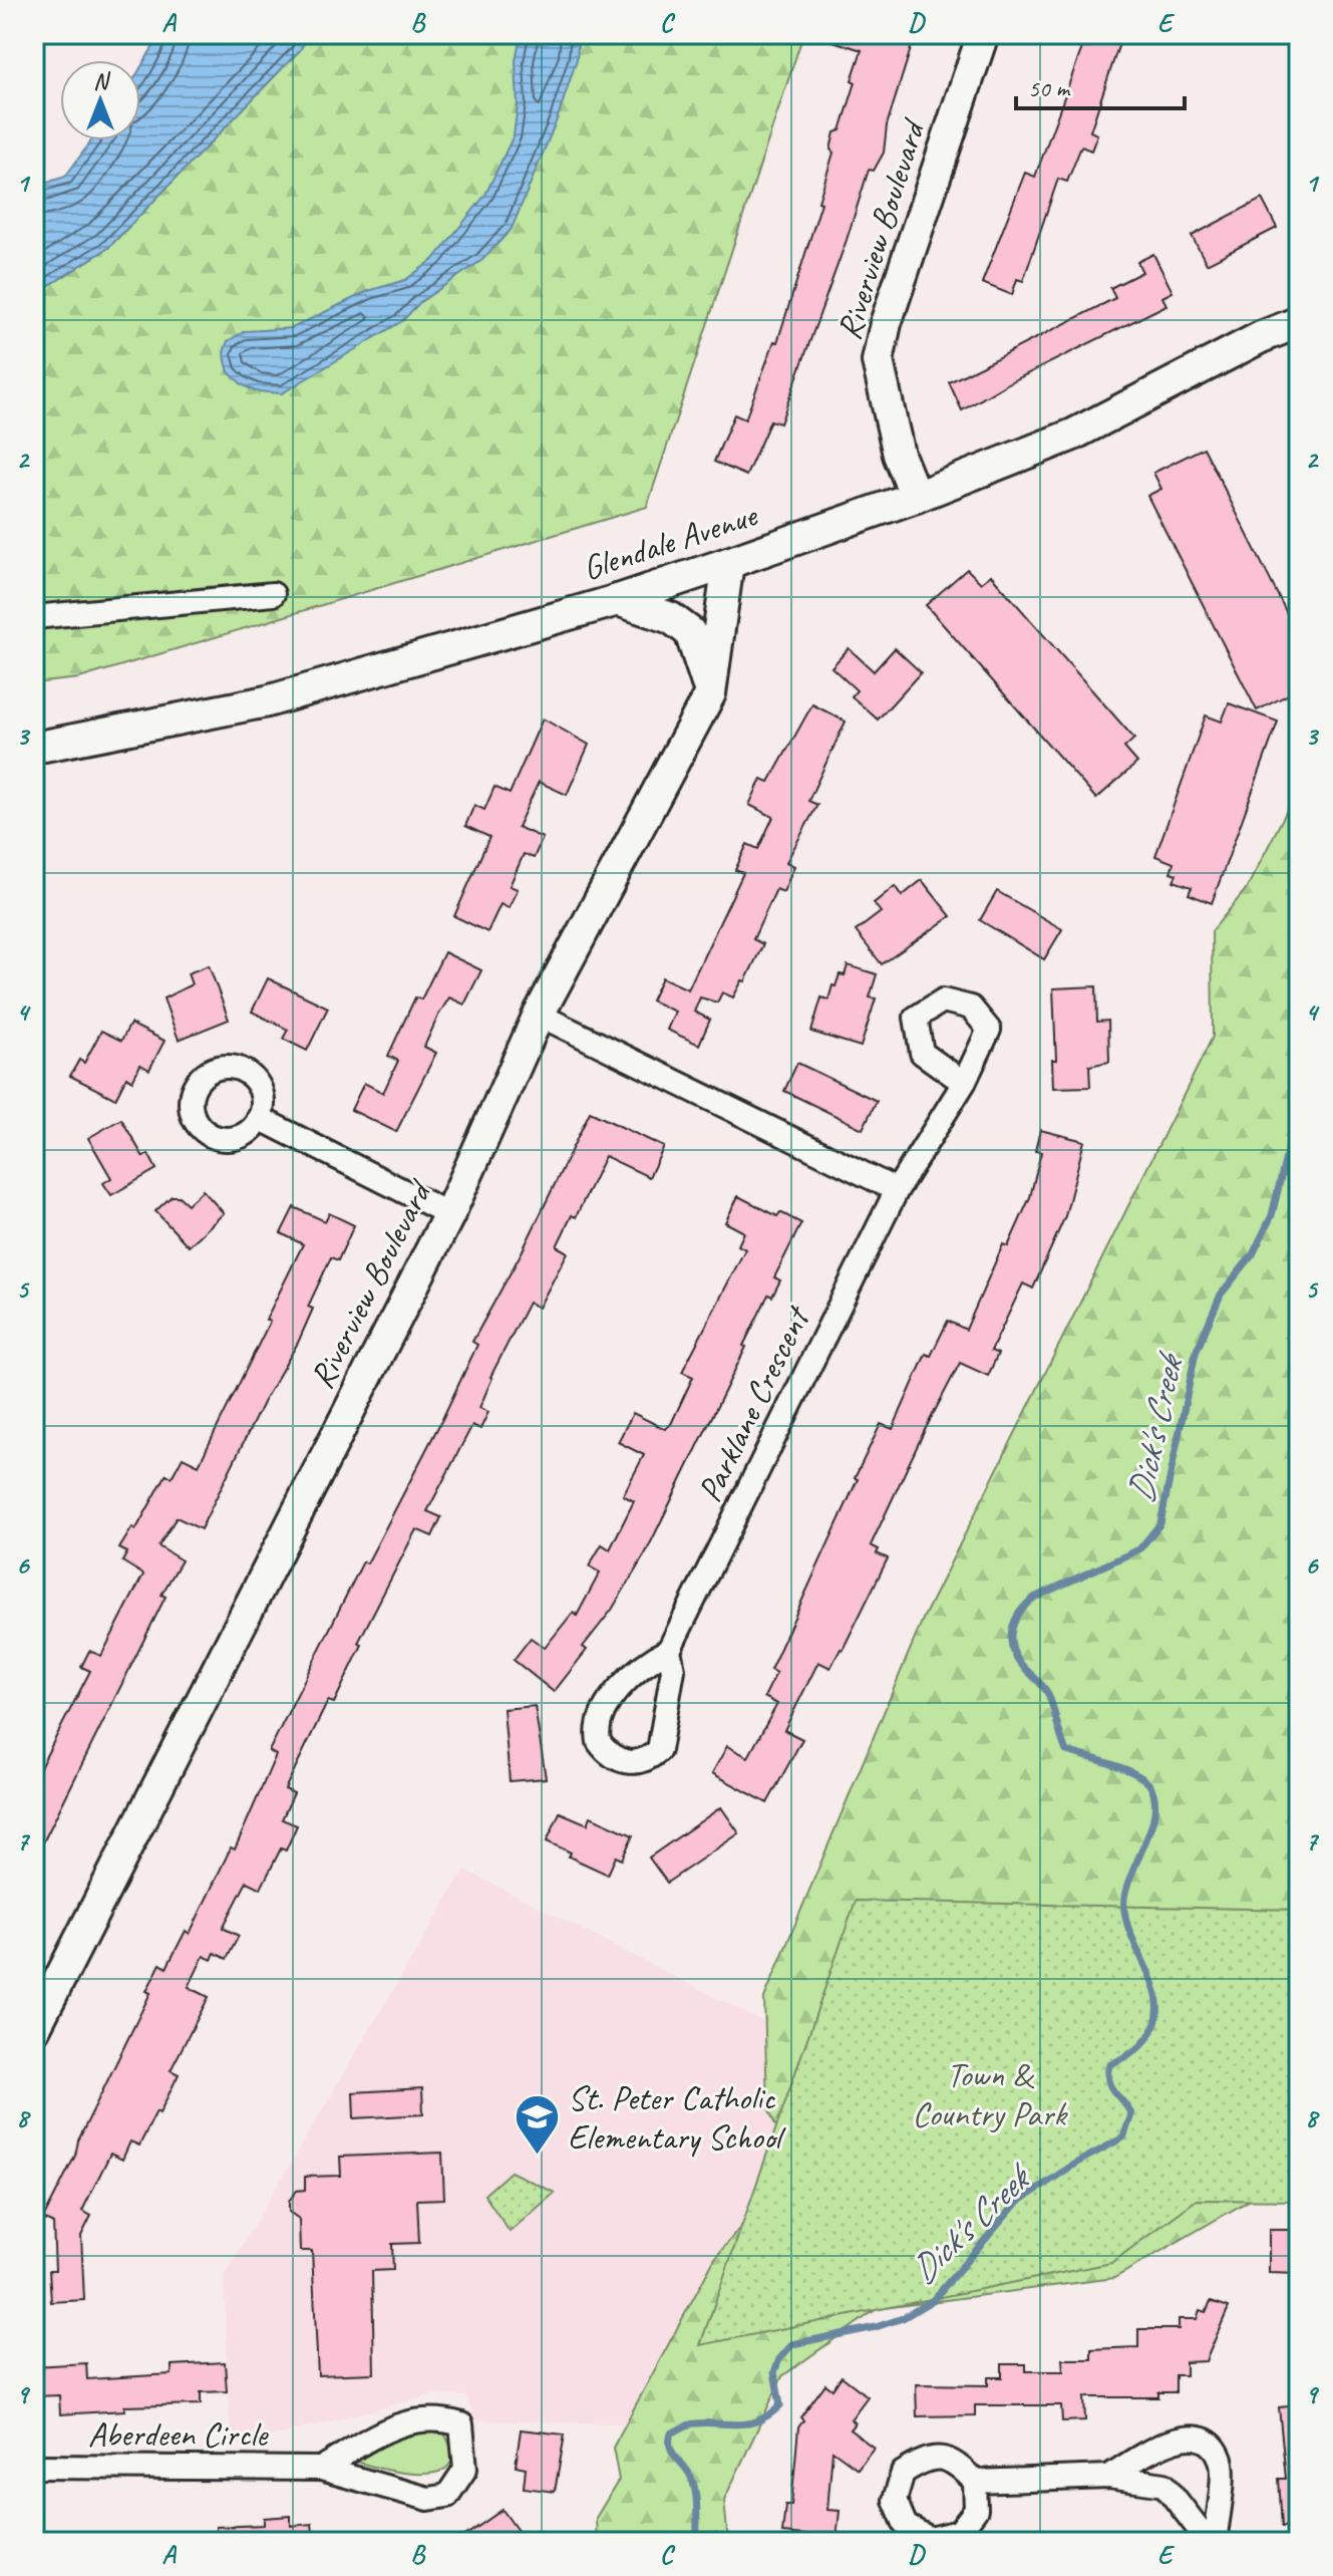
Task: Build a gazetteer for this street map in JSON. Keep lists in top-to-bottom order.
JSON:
{
  "streets": {
    "street": [
      "Riverview Boulevard",
      "Glendale Avenue",
      "Parklane Crescent",
      "Aberdeen Circle"
    ]
  },
  "crossings": [
    ["Riverview Boulevard", "Glendale Avenue"]
  ],
  "water": ["Dick's Creek"],
  "parks": ["Town & Country Park"],
  "places": {
    "school or university": ["St. Peter Catholic Elementary School"]
  },
  "scale_bar": "50 m",
  "north": "top",
  "grid": {
    "columns": [
      "A",
      "B",
      "C",
      "D",
      "E"
    ],
    "rows": [
      "1",
      "2",
      "3",
      "4",
      "5",
      "6",
      "7",
      "8",
      "9"
    ]
  }
}
